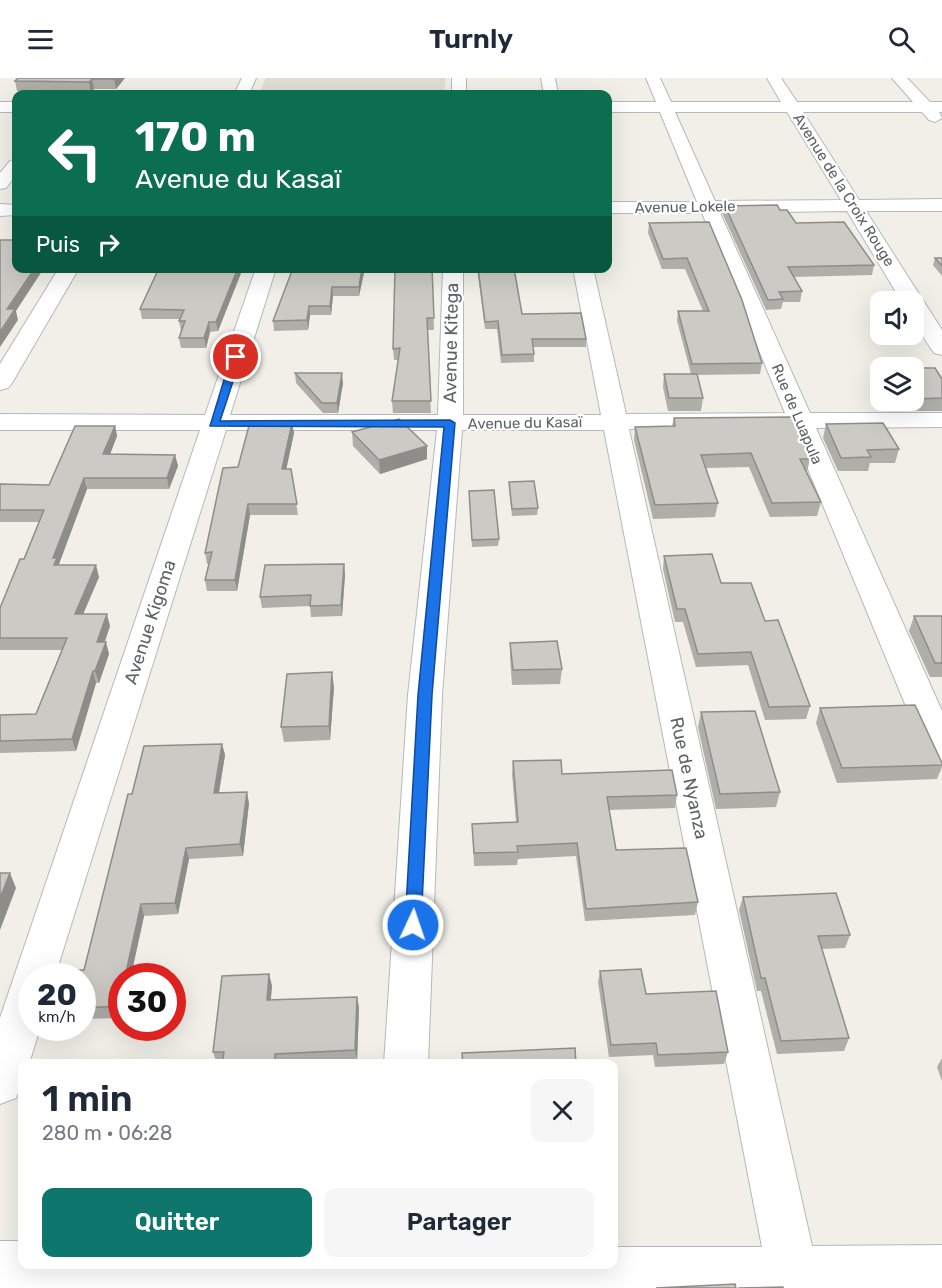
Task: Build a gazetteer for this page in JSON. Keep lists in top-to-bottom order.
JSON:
{
  "streets": {
    "street": [
      "Avenue de la Croix Rouge",
      "Avenue Lokele",
      "Avenue Kitega",
      "Rue de Luapula",
      "Avenue du Kasaï",
      "Avenue Kigoma",
      "Rue de Nyanza"
    ]
  },
  "crossings": [
    ["Avenue de la Croix Rouge", "Avenue Lokele"],
    ["Avenue Lokele", "Rue de Luapula"],
    ["Avenue Kitega", "Avenue du Kasaï"],
    ["Rue de Luapula", "Avenue du Kasaï"],
    ["Avenue du Kasaï", "Avenue Kigoma"],
    ["Avenue du Kasaï", "Rue de Nyanza"]
  ],
  "page": {
    "header": "Turnly",
    "turn": ["170 m", "Avenue du Kasaï"],
    "then": "Puis",
    "speed": "20 km/h",
    "limit": "30",
    "heading": ["1 min", "280 m · 06:28"],
    "buttons": ["Quitter", "Partager"]
  }
}
